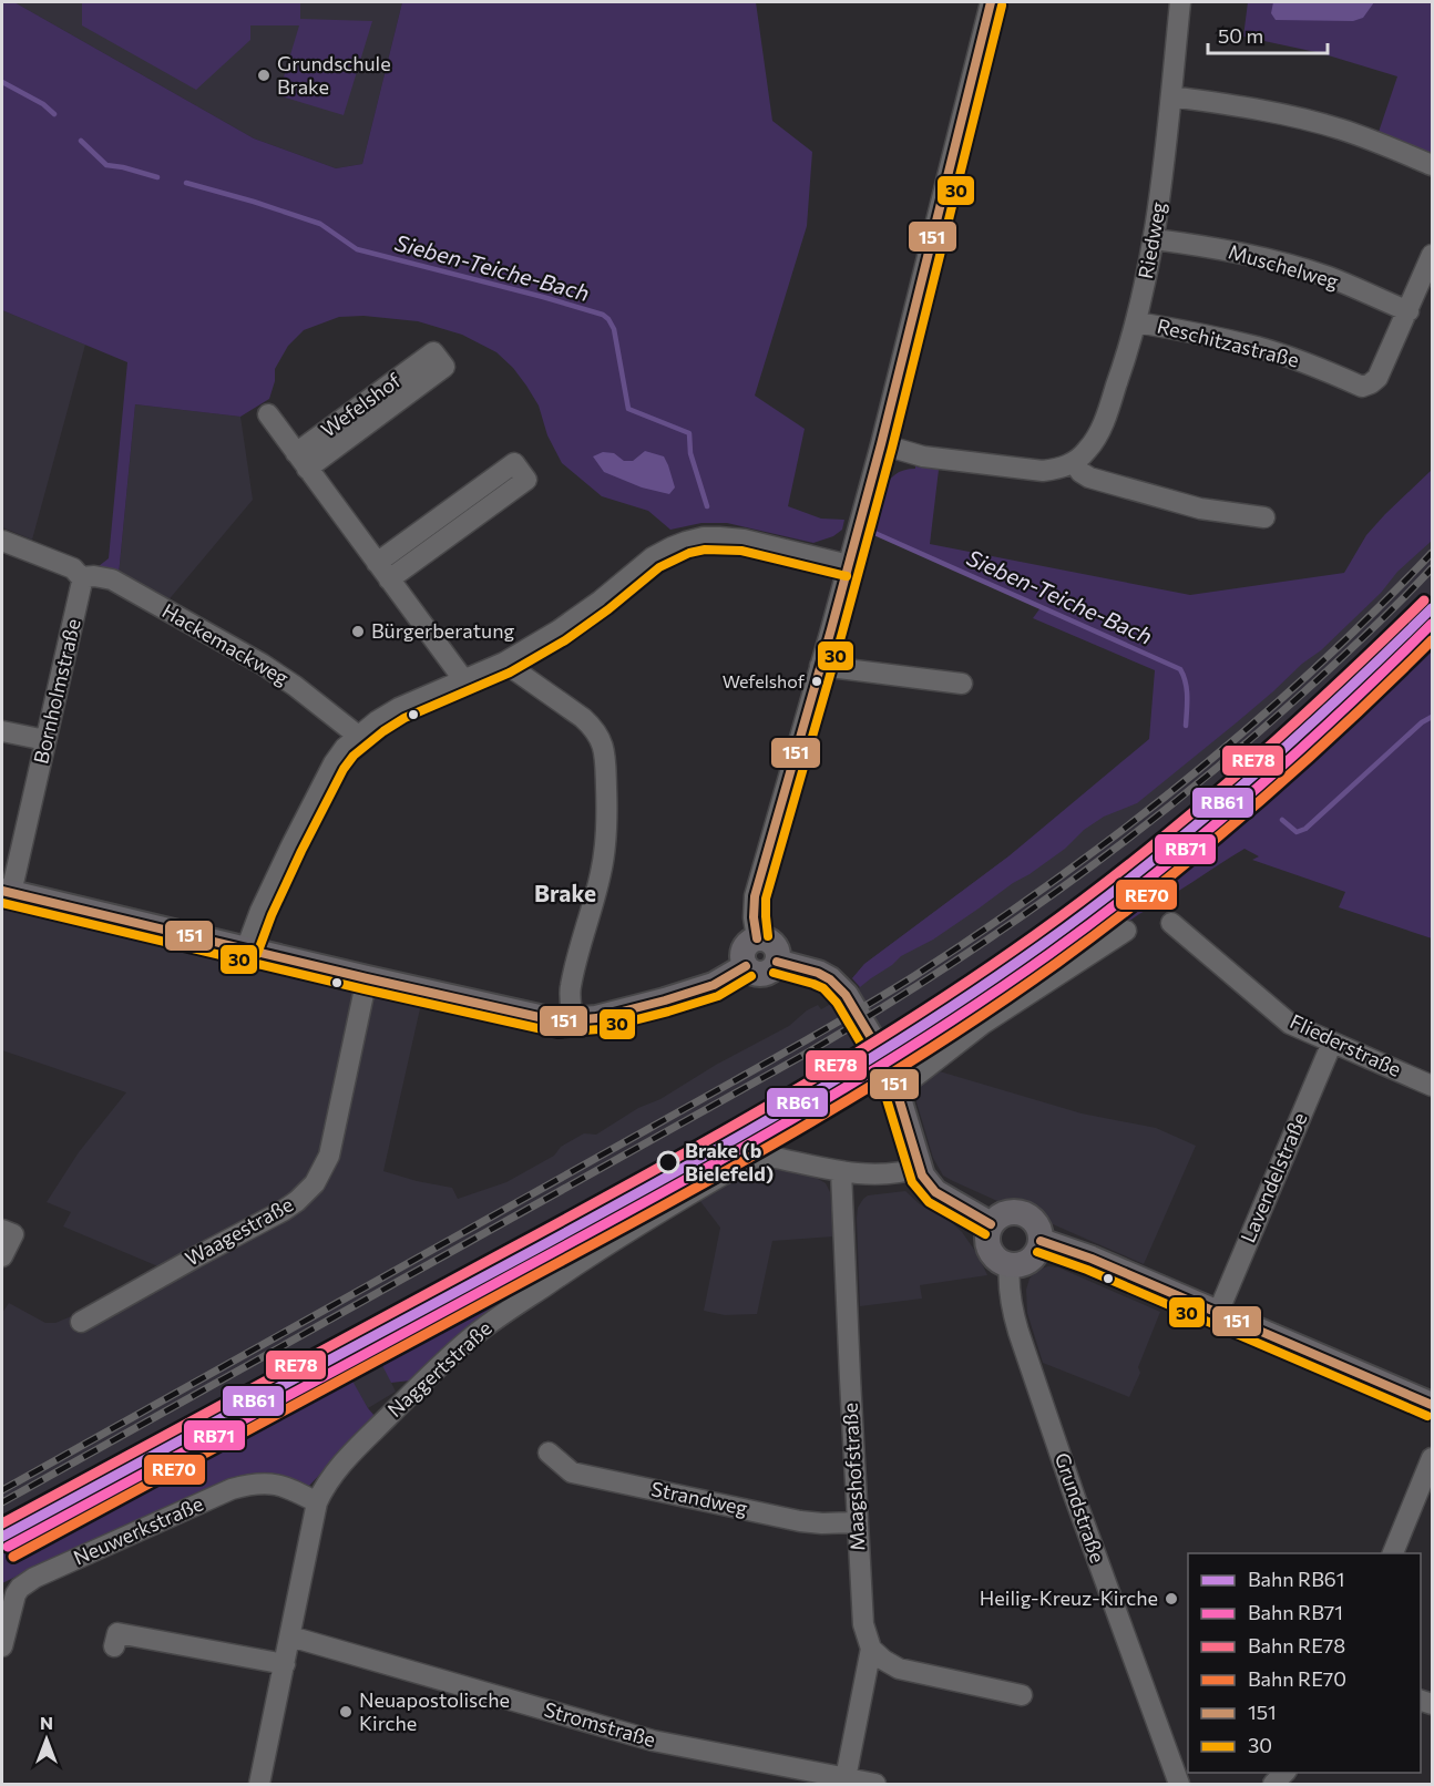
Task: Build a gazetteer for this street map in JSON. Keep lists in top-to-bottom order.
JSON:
{
  "streets": {
    "street": [
      "Riedweg",
      "Muschelweg",
      "Reschitzastraße",
      "Wefelshof",
      "Hackemackweg",
      "Bornholmstraße",
      "Fliederstraße",
      "Lavendelstraße",
      "Waagestraße",
      "Naggertstraße",
      "Maagshofstraße",
      "Strandweg",
      "Grundstraße",
      "Neuwerkstraße",
      "Stromstraße"
    ]
  },
  "crossings": [
    ["Riedweg", "Muschelweg"],
    ["Riedweg", "Reschitzastraße"],
    ["Muschelweg", "Reschitzastraße"],
    ["Hackemackweg", "Bornholmstraße"],
    ["Fliederstraße", "Lavendelstraße"],
    ["Naggertstraße", "Maagshofstraße"],
    ["Naggertstraße", "Neuwerkstraße"],
    ["Naggertstraße", "Stromstraße"],
    ["Maagshofstraße", "Strandweg"],
    ["Maagshofstraße", "Stromstraße"]
  ],
  "districts": ["Brake"],
  "water": ["Sieben-Teiche-Bach"],
  "places": [
    "Grundschule Brake",
    "Bürgerberatung",
    "Wefelshof",
    "Brake (b Bielefeld)",
    "Heilig-Kreuz-Kirche",
    "Neuapostolische Kirche"
  ],
  "lines": [
    "transit line 151",
    "transit line 30",
    "rail line RE78",
    "rail line RB61",
    "rail line RB71",
    "rail line RE70"
  ],
  "legend": [
    "Bahn RB61",
    "Bahn RB71",
    "Bahn RE78",
    "Bahn RE70",
    "151",
    "30"
  ],
  "scale_bar": "50 m",
  "north": "top"
}
